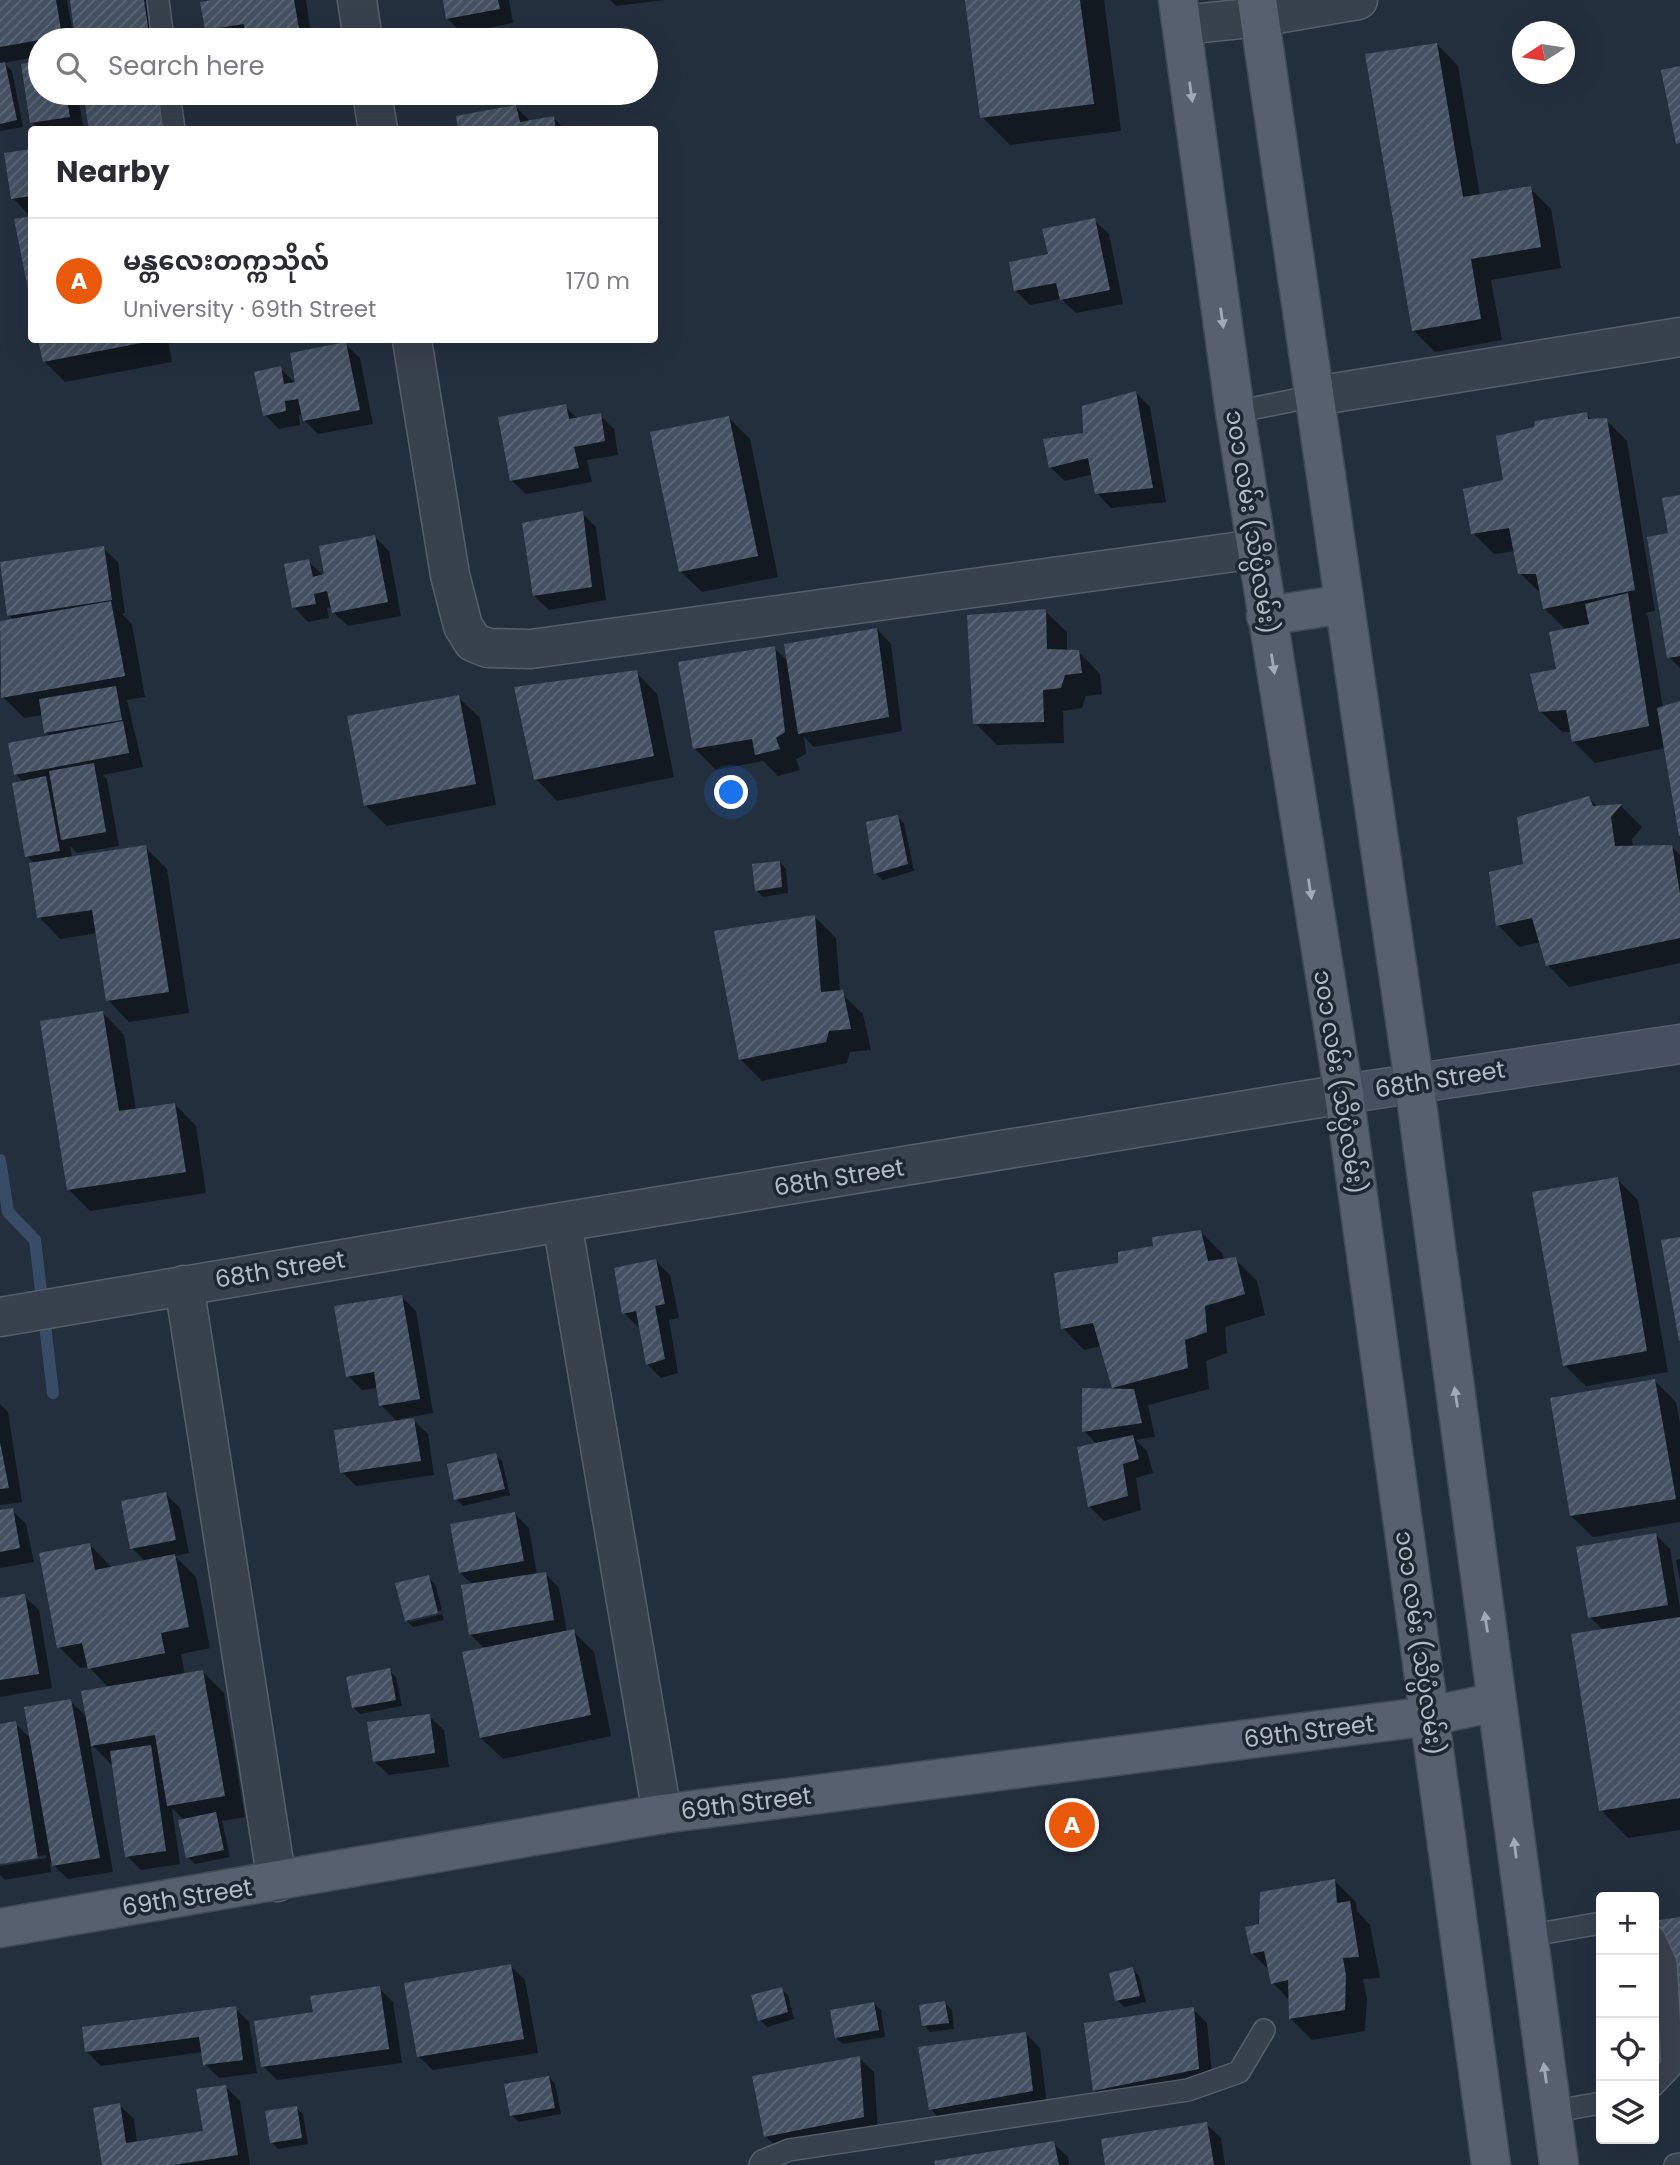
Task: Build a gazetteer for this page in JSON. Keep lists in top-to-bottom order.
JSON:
{
  "streets": {
    "main road": ["၁၀၁ လမ်း (သိပ္ပံလမ်း)", "68th Street", "69th Street"]
  },
  "crossings": [
    ["၁၀၁ လမ်း (သိပ္ပံလမ်း)", "68th Street"],
    ["၁၀၁ လမ်း (သိပ္ပံလမ်း)", "69th Street"]
  ],
  "north": "left",
  "page": {
    "search": "Search here",
    "heading": "Nearby",
    "list": [
      {
        "mark": "A",
        "name": "မန္တလေးတက္ကသိုလ်",
        "note": "University · 69th Street",
        "value": "170 m"
      }
    ],
    "pins": "A",
    "map_buttons": ["+", "−"]
  }
}
